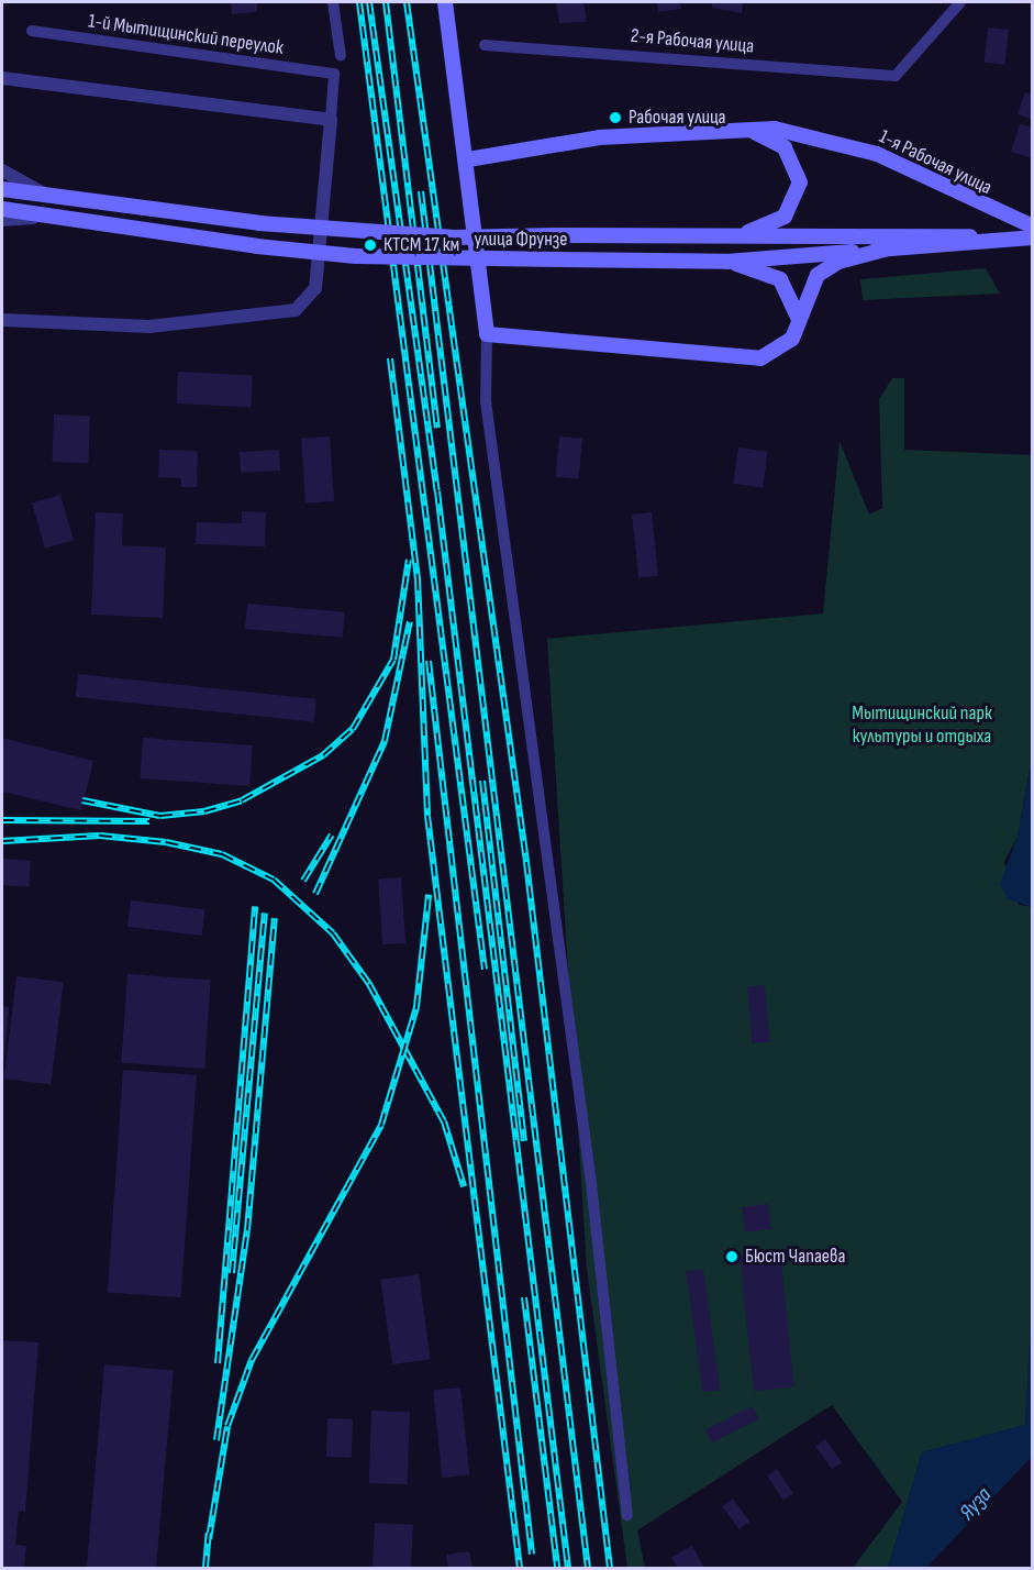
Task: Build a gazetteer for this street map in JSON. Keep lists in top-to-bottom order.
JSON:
{
  "streets": {
    "main road": ["1-я Рабочая улица", "улица Фрунзе"],
    "street": ["1-й Мытищинский переулок", "2-я Рабочая улица"]
  },
  "water": ["Яуза"],
  "parks": ["Мытищинский парк культуры и отдыха"],
  "places": ["Рабочая улица", "КТСМ 17 км", "Бюст Чапаева"]
}
